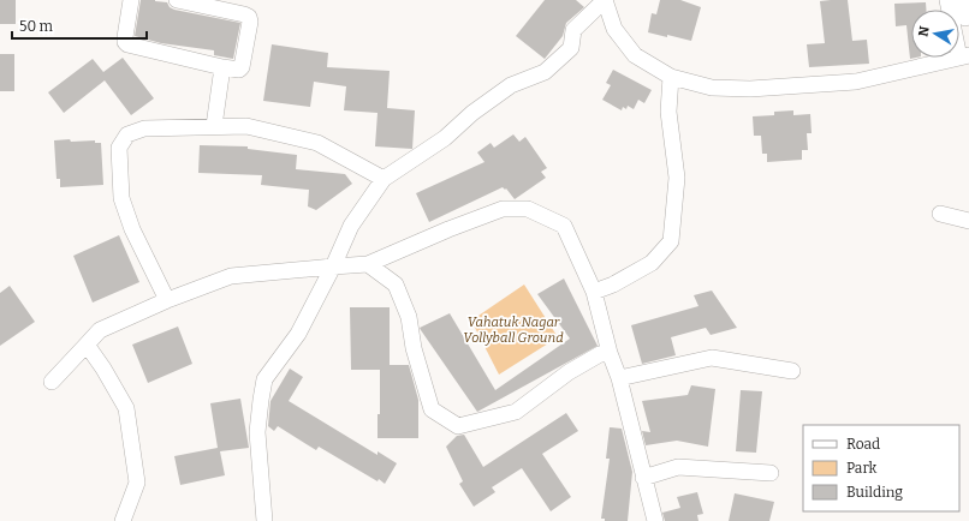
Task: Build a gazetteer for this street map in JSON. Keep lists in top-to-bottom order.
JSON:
{
  "parks": ["Vahatuk Nagar Vollyball Ground"],
  "legend": ["Road", "Park", "Building"],
  "scale_bar": "50 m",
  "north": "left"
}
